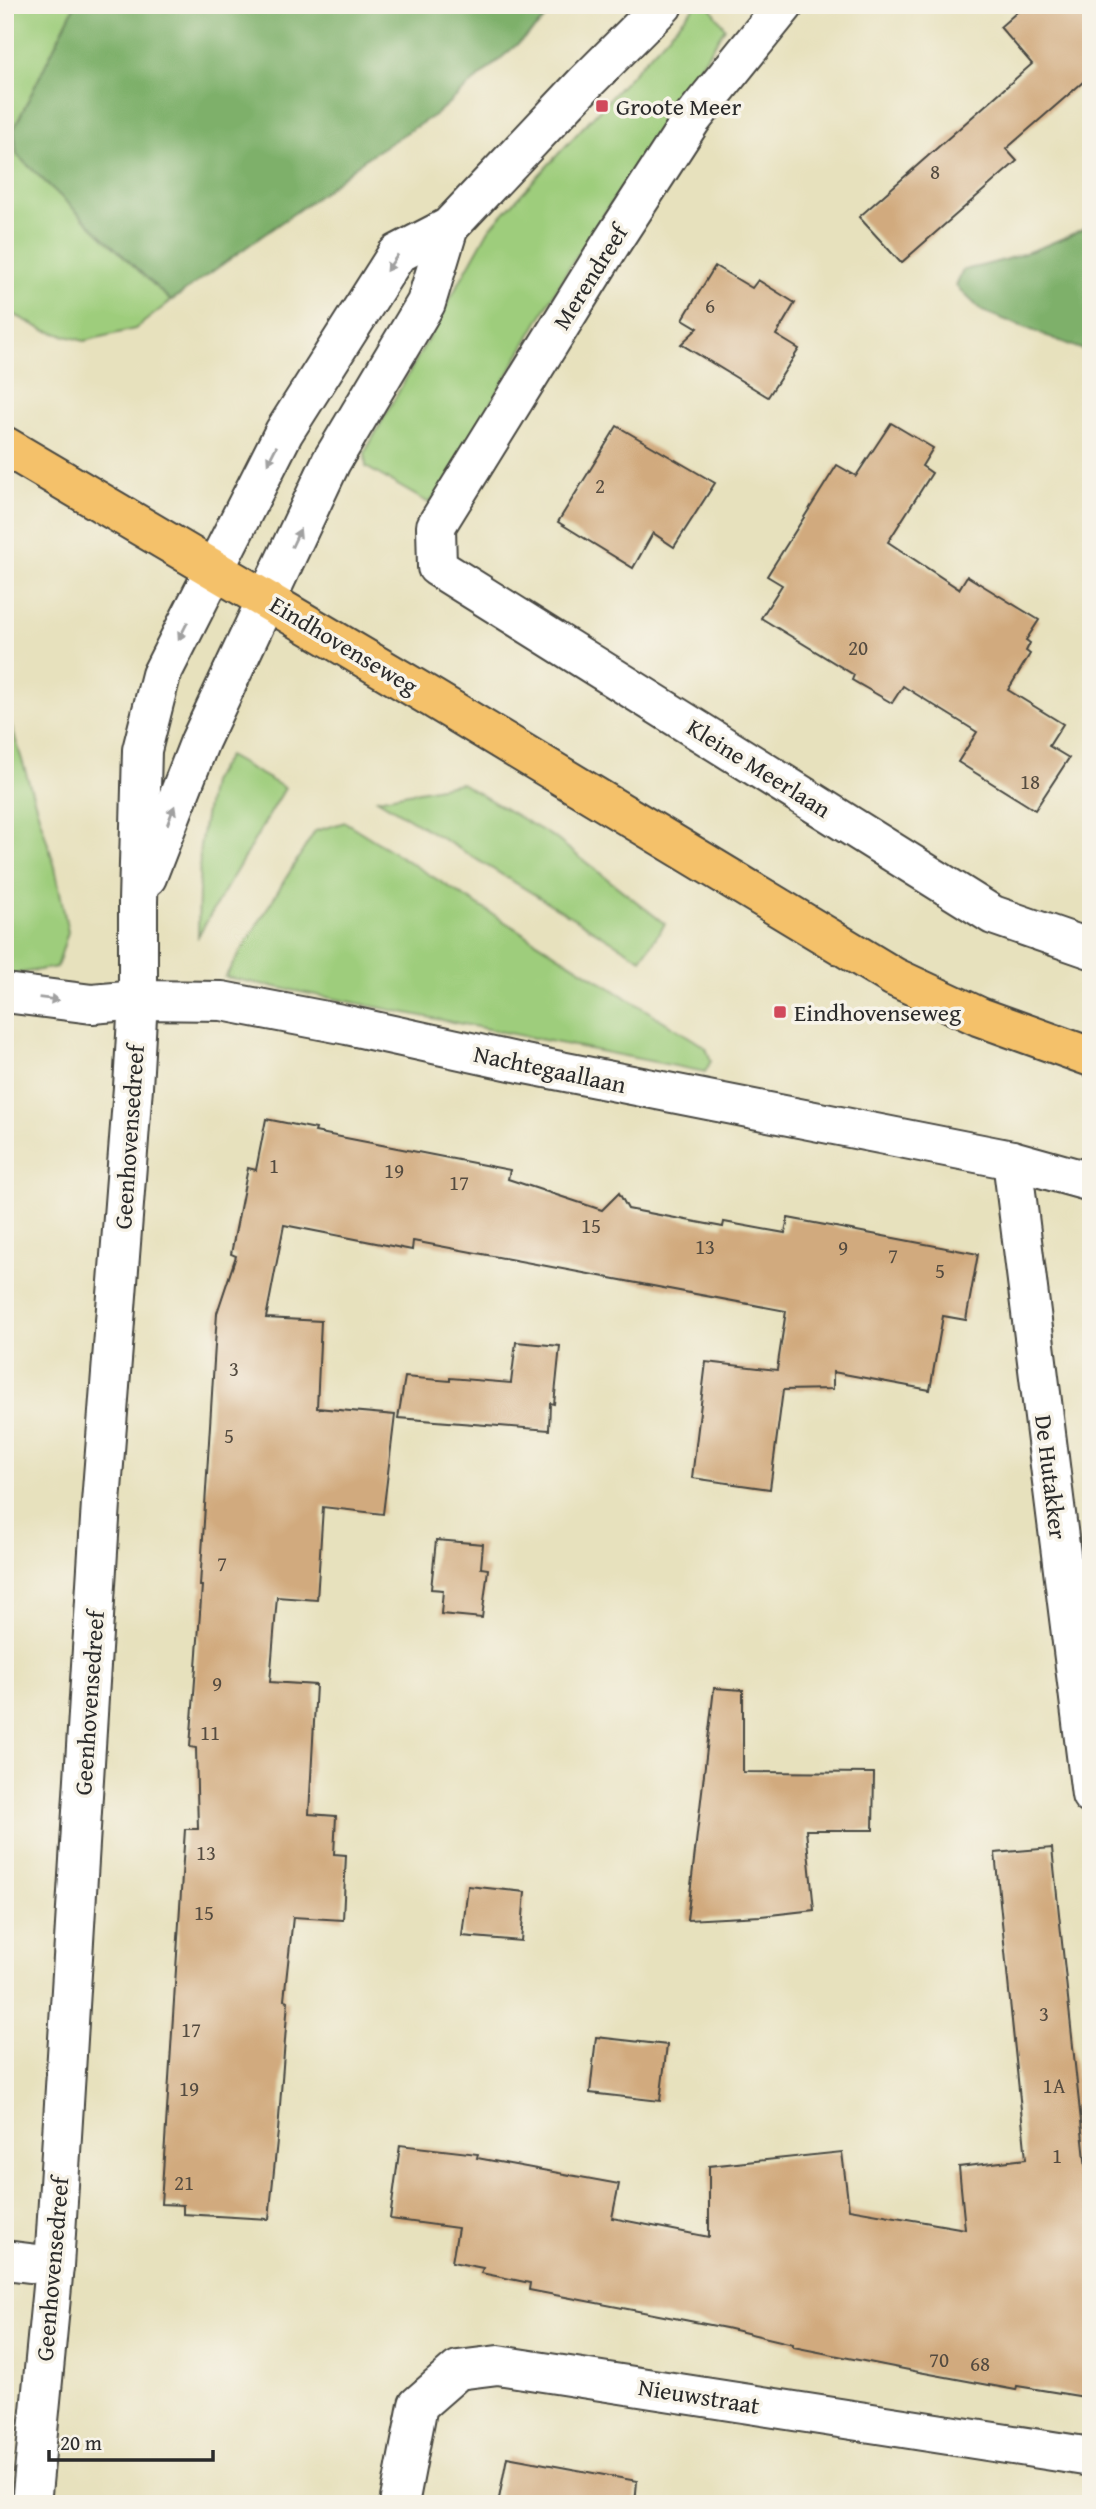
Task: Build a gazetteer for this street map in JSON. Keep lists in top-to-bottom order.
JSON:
{
  "streets": {
    "main road": ["Eindhovenseweg"],
    "street": [
      "Merendreef",
      "Kleine Meerlaan",
      "Nachtegaallaan",
      "Geenhovensedreef",
      "De Hutakker",
      "Nieuwstraat"
    ]
  },
  "crossings": [
    ["Merendreef", "Kleine Meerlaan"],
    ["Eindhovenseweg", "Geenhovensedreef"],
    ["Nachtegaallaan", "Geenhovensedreef"],
    ["Nachtegaallaan", "De Hutakker"]
  ],
  "places": {
    "transit": ["Groote Meer", "Eindhovenseweg"]
  },
  "house_numbers": [
    "8",
    "6",
    "2",
    "20",
    "18",
    "1",
    "19",
    "17",
    "15",
    "13",
    "9",
    "7",
    "5",
    "3",
    "5",
    "7",
    "9",
    "11",
    "13",
    "15",
    "3",
    "17",
    "1A",
    "19",
    "1",
    "21",
    "70",
    "68"
  ],
  "scale_bar": "20 m"
}
